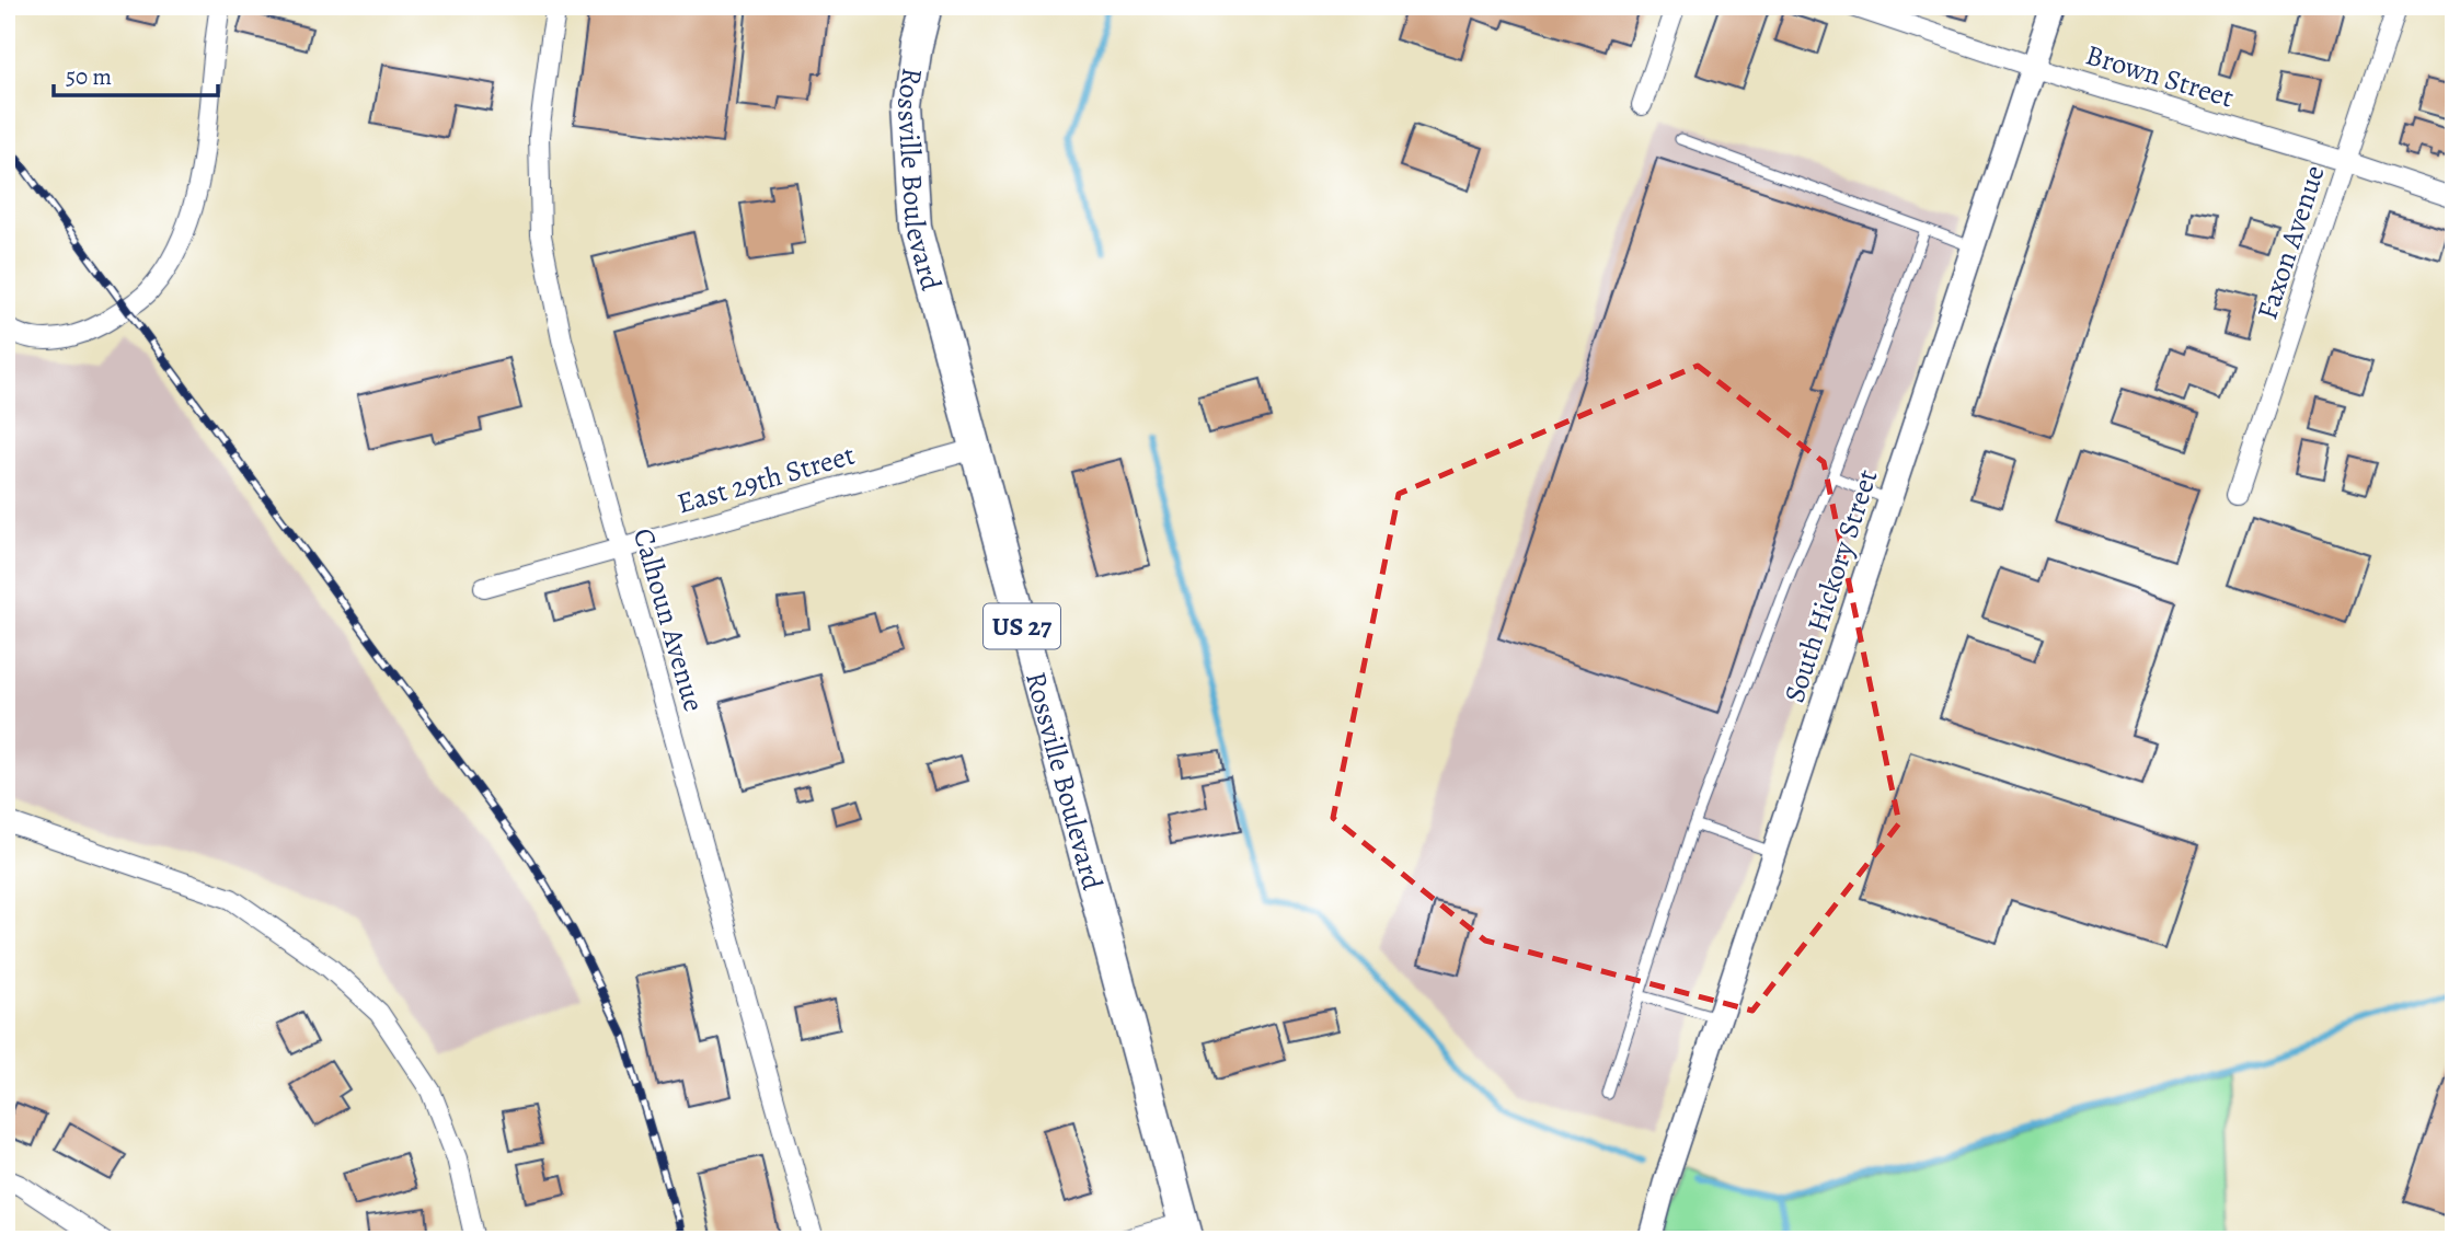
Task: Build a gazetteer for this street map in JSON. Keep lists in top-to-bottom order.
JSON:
{
  "streets": {
    "highway": ["Rossville Boulevard", "US 27"],
    "street": [
      "Brown Street",
      "Faxon Avenue",
      "East 29th Street",
      "South Hickory Street",
      "Calhoun Avenue"
    ]
  },
  "crossings": [
    ["Brown Street", "Faxon Avenue"],
    ["Brown Street", "South Hickory Street"],
    ["Rossville Boulevard", "East 29th Street"],
    ["East 29th Street", "Calhoun Avenue"]
  ],
  "scale_bar": "50 m"
}
